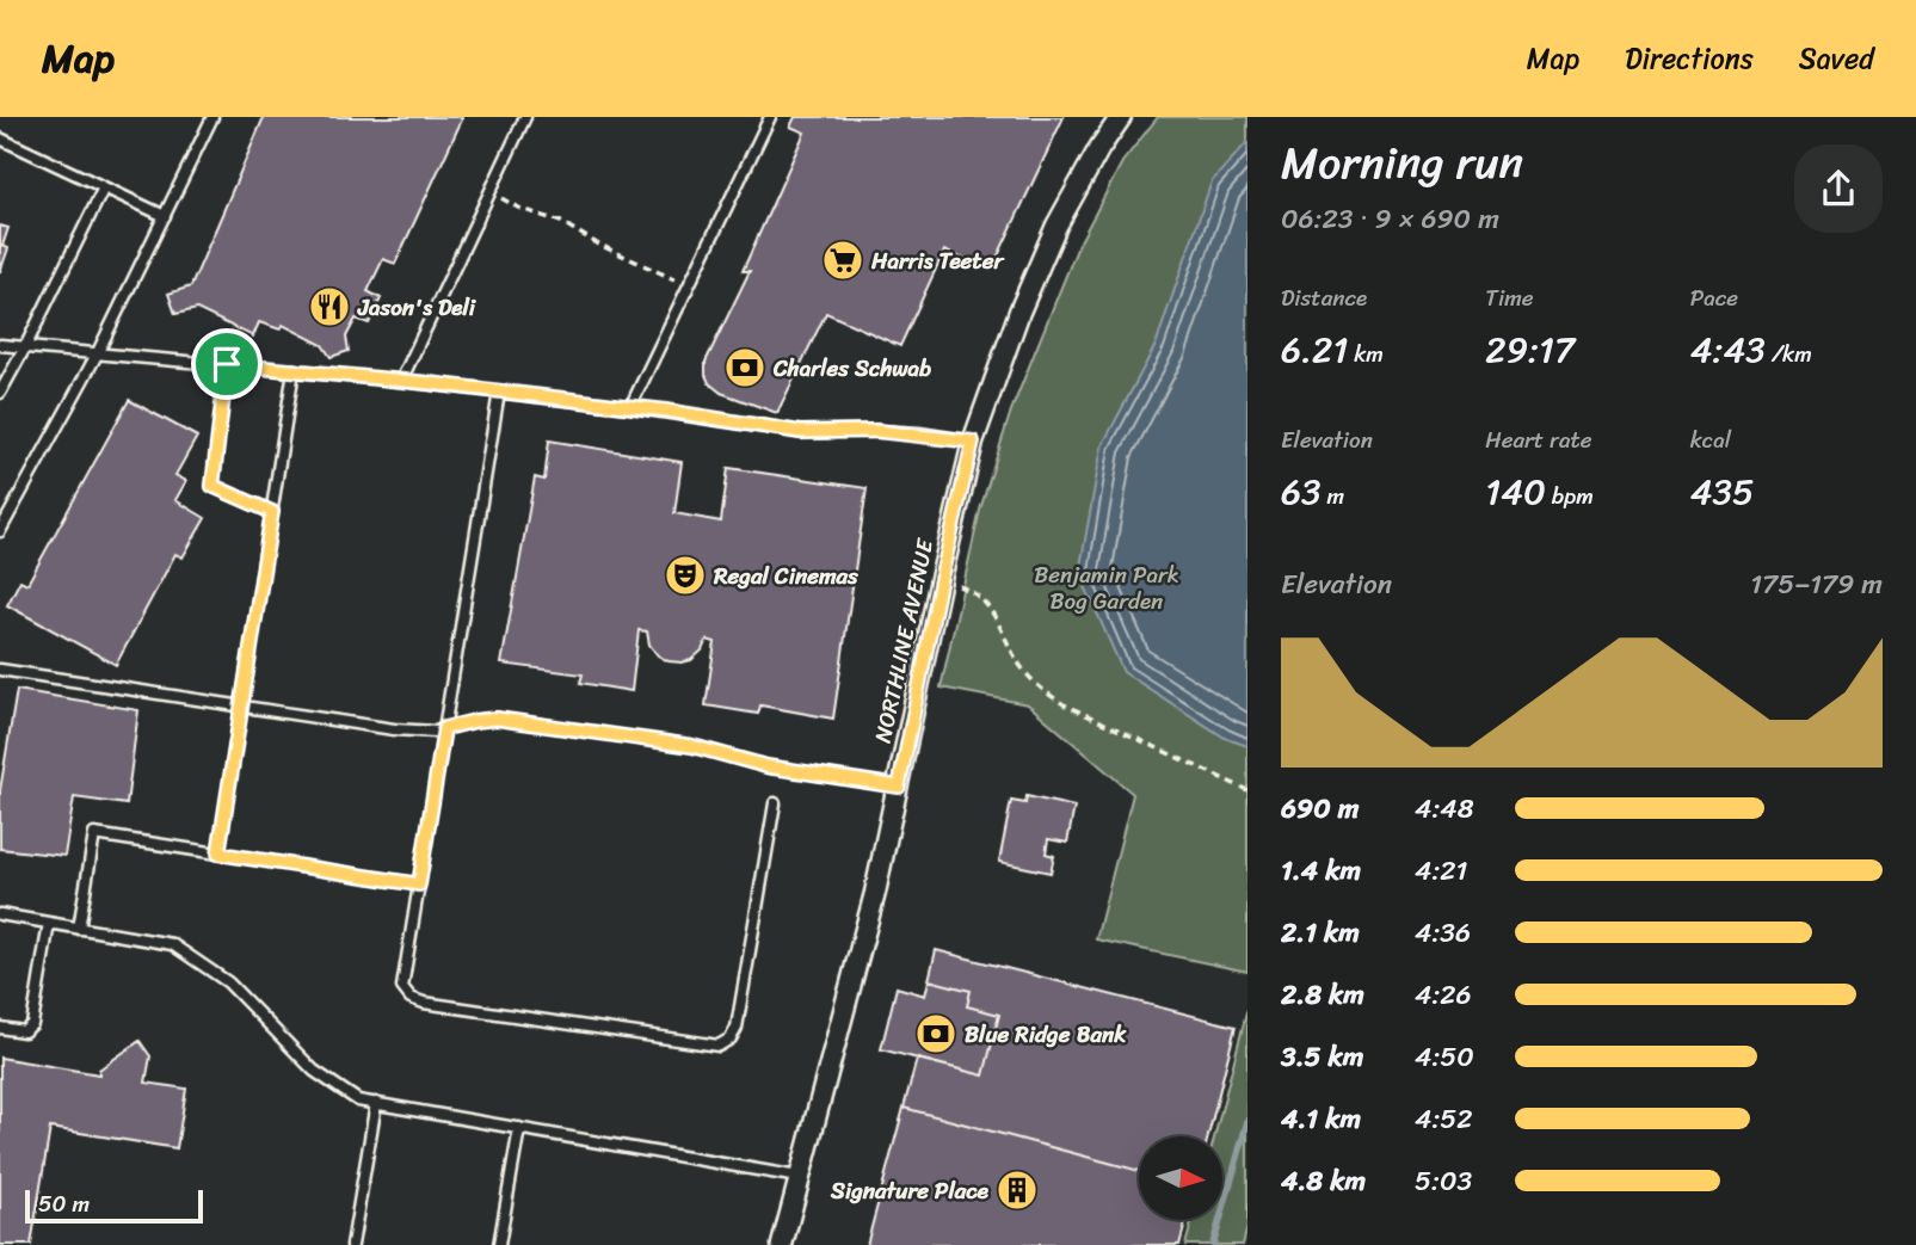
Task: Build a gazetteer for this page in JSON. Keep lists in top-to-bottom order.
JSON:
{
  "streets": {
    "street": ["NORTHLINE AVENUE"]
  },
  "parks": ["Benjamin Park Bog Garden"],
  "places": {
    "supermarket": ["Harris Teeter"],
    "restaurant": ["Jason's Deli"],
    "bank": ["Charles Schwab", "Blue Ridge Bank"],
    "theatre": ["Regal Cinemas"],
    "building": ["Signature Place"]
  },
  "scale_bar": "50 m",
  "north": "right",
  "page": {
    "header": "Map",
    "nav": ["Map", "Directions", "Saved"],
    "heading": ["Morning run", "06:23 · 9 × 690 m"],
    "stats": [
      ["Distance", "6.21 km"],
      ["Time", "29:17"],
      ["Pace", "4:43 /km"],
      ["Elevation", "63 m"],
      ["Heart rate", "140 bpm"],
      ["kcal", "435"]
    ],
    "chart": ["Elevation", "175–179 m"],
    "list": [
      {
        "name": "690 m",
        "note": "4:48"
      },
      {
        "name": "1.4 km",
        "note": "4:21"
      },
      {
        "name": "2.1 km",
        "note": "4:36"
      },
      {
        "name": "2.8 km",
        "note": "4:26"
      },
      {
        "name": "3.5 km",
        "note": "4:50"
      },
      {
        "name": "4.1 km",
        "note": "4:52"
      },
      {
        "name": "4.8 km",
        "note": "5:03"
      }
    ],
    "scale": "50 m"
  }
}
